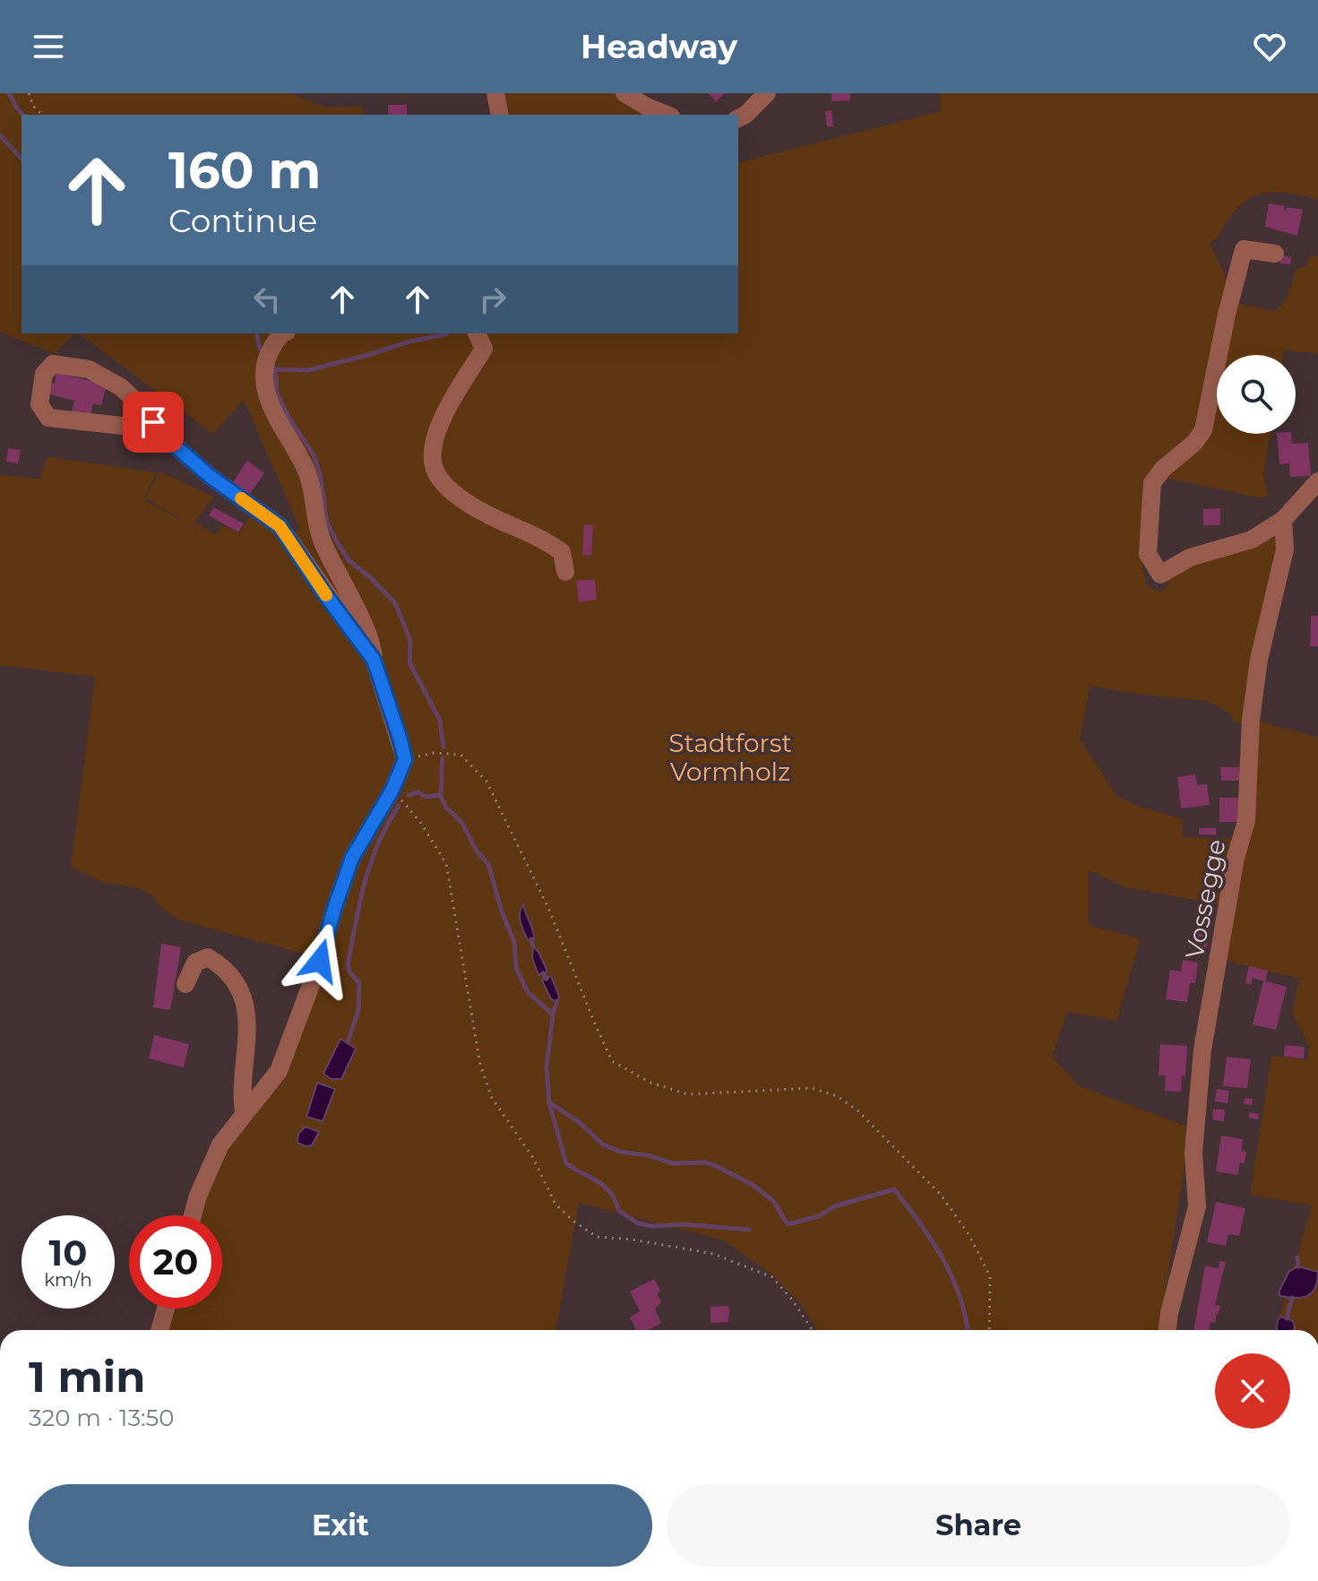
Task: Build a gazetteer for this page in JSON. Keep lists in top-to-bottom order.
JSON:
{
  "streets": {
    "street": ["Vossegge"]
  },
  "parks": ["Stadtforst Vormholz"],
  "page": {
    "header": "Headway",
    "turn": ["160 m", "Continue"],
    "speed": "10 km/h",
    "limit": "20",
    "heading": ["1 min", "320 m · 13:50"],
    "buttons": ["Exit", "Share"]
  }
}
